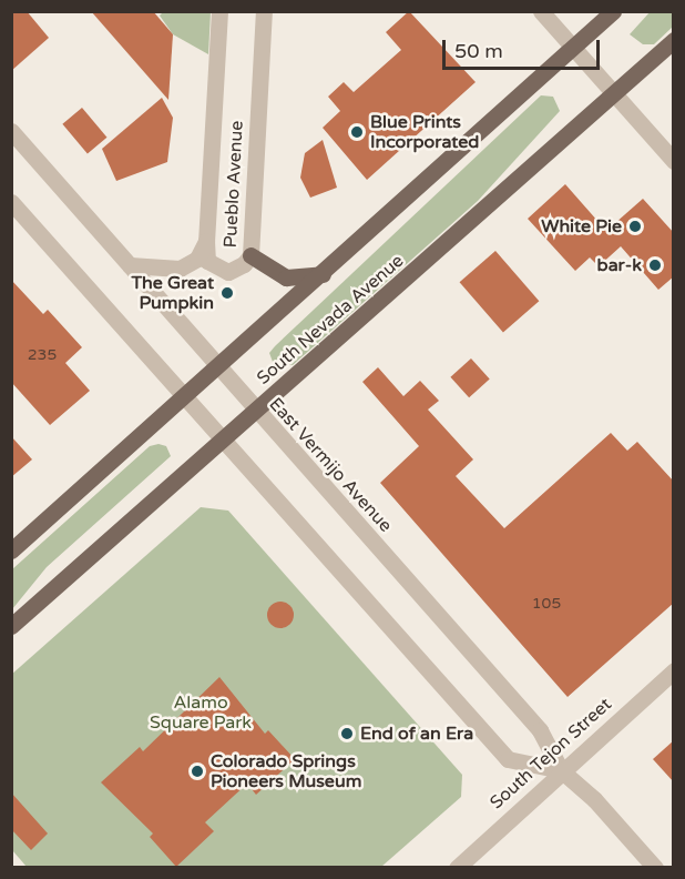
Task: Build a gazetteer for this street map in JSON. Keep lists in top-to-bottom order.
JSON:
{
  "streets": {
    "main road": ["South Nevada Avenue"],
    "street": ["Pueblo Avenue", "East Vermijo Avenue", "South Tejon Street"]
  },
  "crossings": [
    ["South Nevada Avenue", "East Vermijo Avenue"],
    ["East Vermijo Avenue", "South Tejon Street"]
  ],
  "parks": ["Alamo Square Park"],
  "places": [
    "Blue Prints Incorporated",
    "White Pie",
    "bar-k",
    "The Great Pumpkin",
    "End of an Era",
    "Colorado Springs Pioneers Museum"
  ],
  "house_numbers": ["235", "105"],
  "scale_bar": "50 m"
}
